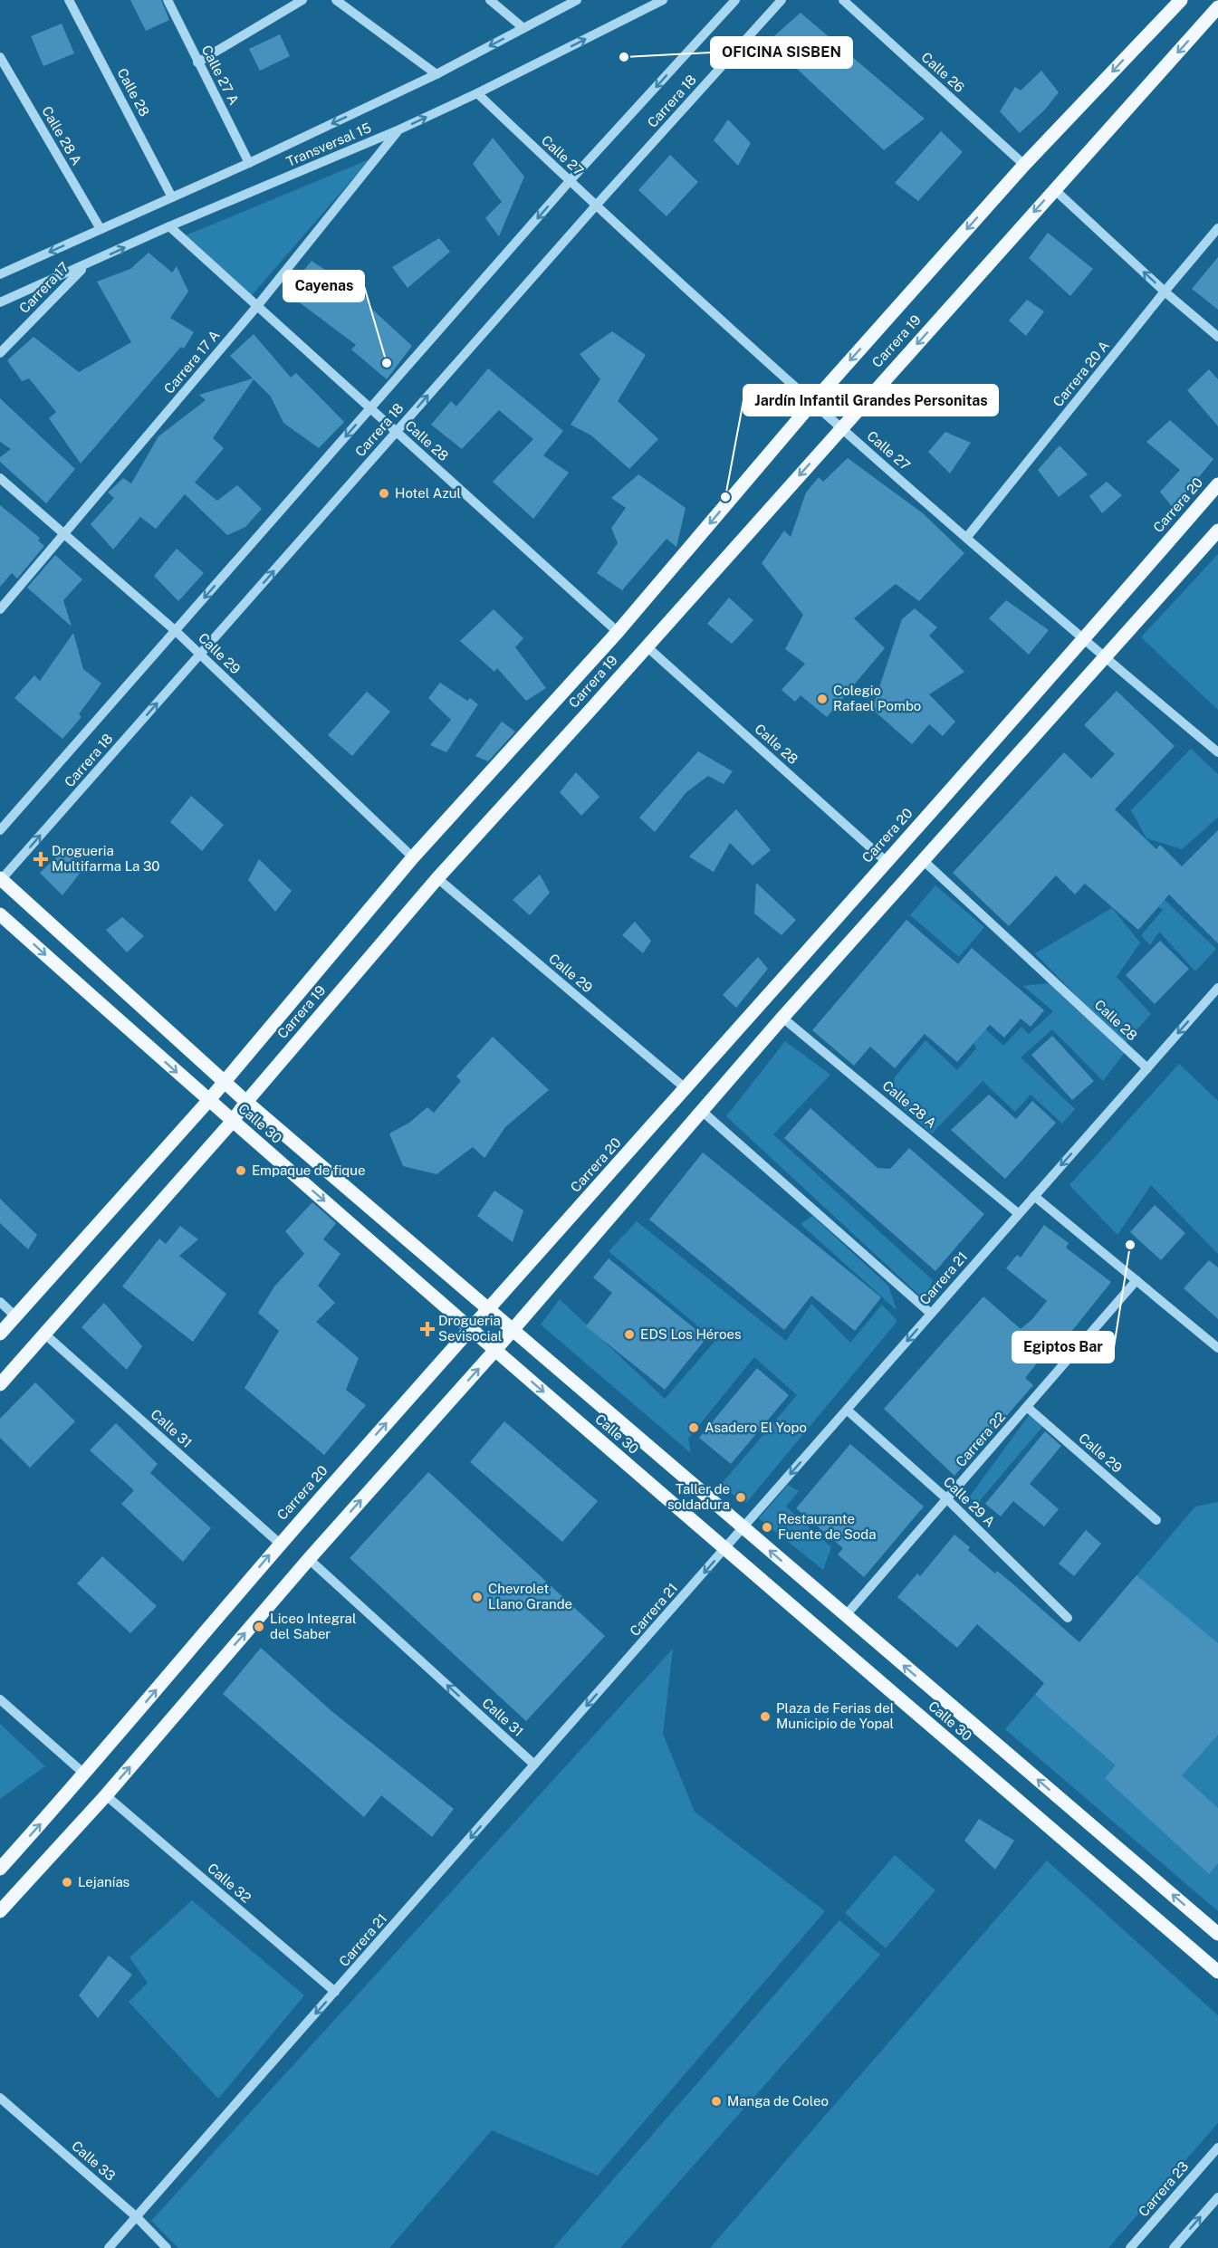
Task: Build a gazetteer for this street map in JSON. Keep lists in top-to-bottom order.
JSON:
{
  "streets": {
    "main road": ["Carrera 19", "Carrera 20", "Calle 30"],
    "street": [
      "Calle 26",
      "Calle 27 A",
      "Calle 28",
      "Carrera 18",
      "Calle 28 A",
      "Transversal 15",
      "Calle 27",
      "Carrera 17",
      "Carrera 17 A",
      "Carrera 20 A",
      "Calle 29",
      "Carrera 21",
      "Calle 31",
      "Carrera 22",
      "Calle 29 A",
      "Calle 32",
      "Calle 33",
      "Carrera 23"
    ]
  },
  "crossings": [
    ["Calle 26", "Carrera 19"],
    ["Calle 27 A", "Transversal 15"],
    ["Calle 28", "Carrera 18"],
    ["Calle 28", "Transversal 15"],
    ["Calle 28", "Carrera 19"],
    ["Calle 28", "Carrera 17 A"],
    ["Calle 28", "Carrera 20"],
    ["Calle 28", "Carrera 21"],
    ["Carrera 18", "Calle 27"],
    ["Carrera 18", "Calle 29"],
    ["Carrera 18", "Calle 30"],
    ["Calle 28 A", "Transversal 15"],
    ["Calle 28 A", "Carrera 21"],
    ["Transversal 15", "Calle 27"],
    ["Transversal 15", "Carrera 17"],
    ["Transversal 15", "Carrera 17 A"],
    ["Calle 27", "Carrera 19"],
    ["Calle 27", "Carrera 20 A"],
    ["Calle 27", "Carrera 20"],
    ["Carrera 19", "Calle 29"],
    ["Carrera 19", "Calle 30"],
    ["Carrera 19", "Calle 31"],
    ["Carrera 17 A", "Calle 29"],
    ["Carrera 20", "Calle 29"],
    ["Carrera 20", "Calle 30"],
    ["Carrera 20", "Calle 31"],
    ["Calle 29", "Carrera 22"],
    ["Calle 30", "Carrera 21"],
    ["Calle 30", "Carrera 22"],
    ["Carrera 21", "Calle 31"],
    ["Carrera 21", "Calle 29 A"],
    ["Carrera 21", "Calle 32"],
    ["Carrera 21", "Calle 33"],
    ["Carrera 22", "Calle 29 A"]
  ],
  "one_way": ["Carrera 19", "Carrera 21", "Calle 31"],
  "places": {
    "other": [
      "OFICINA SISBEN",
      "Cayenas",
      "Hotel Azul",
      "Jardín Infantil Grandes Personitas",
      "Colegio Rafael Pombo",
      "Empaque de fique",
      "Egiptos Bar",
      "EDS Los Héroes",
      "Asadero El Yopo",
      "Taller de soldadura",
      "Restaurante Fuente de Soda",
      "Chevrolet Llano Grande",
      "Liceo Integral del Saber",
      "Plaza de Ferias del Municipio de Yopal",
      "Lejanías",
      "Manga de Coleo"
    ],
    "health": ["Drogueria Multifarma La 30", "Drogueria Sevisocial"]
  }
}
